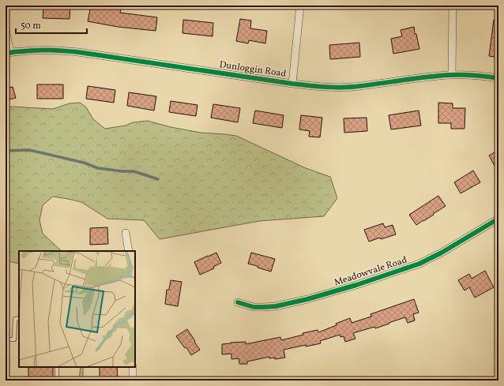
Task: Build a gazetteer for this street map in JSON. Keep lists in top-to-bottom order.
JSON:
{
  "streets": {
    "street": ["Dunloggin Road", "Meadowvale Road"]
  },
  "scale_bar": "50 m"
}
